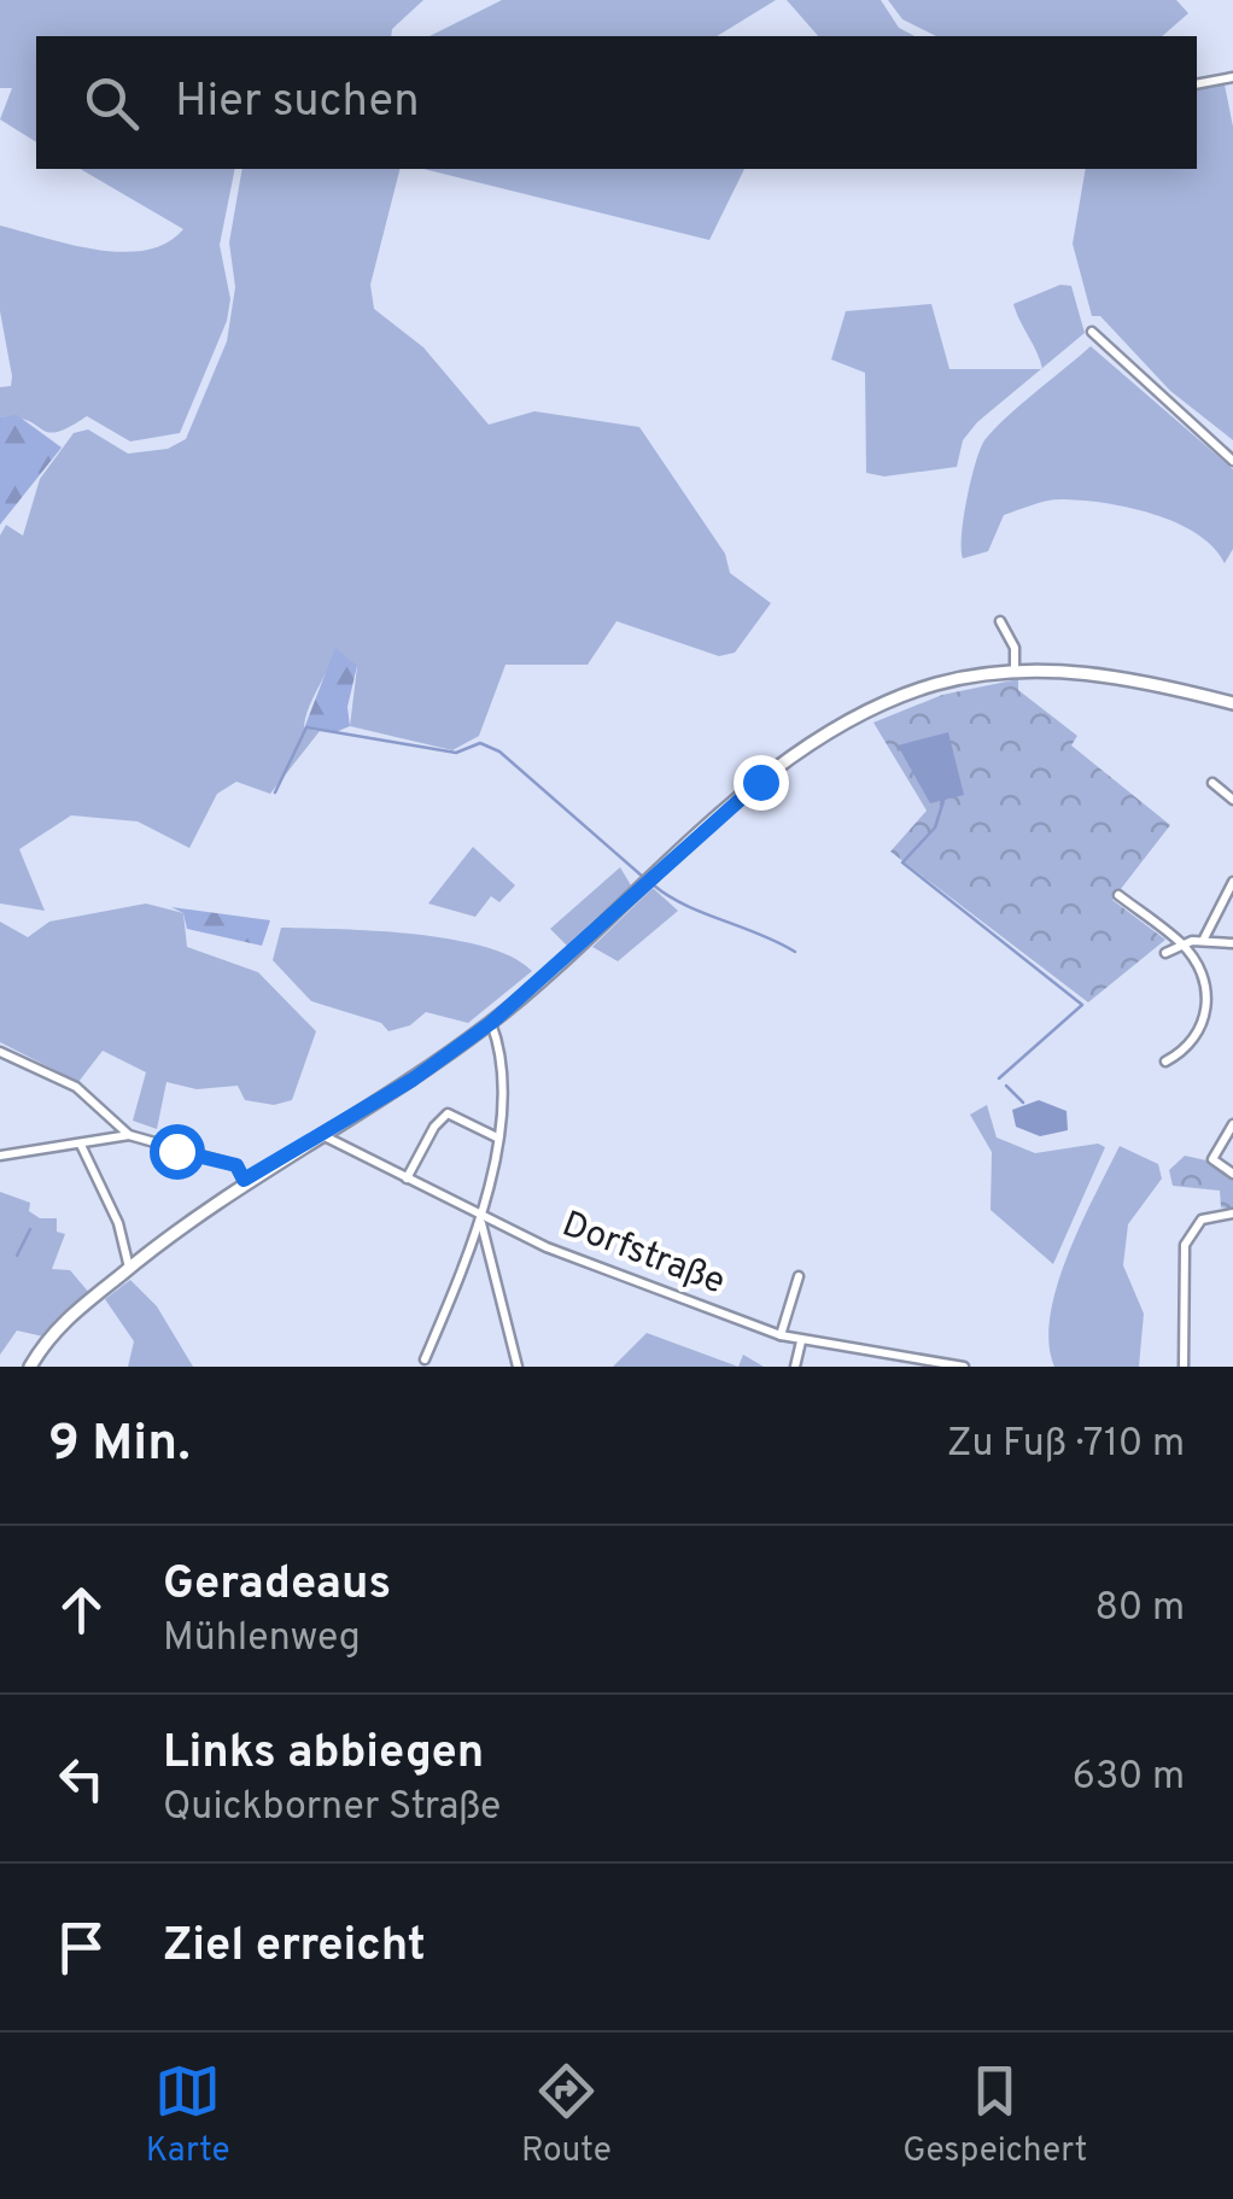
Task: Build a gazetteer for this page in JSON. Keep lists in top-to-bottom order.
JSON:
{
  "streets": {
    "street": ["Dorfstraße"]
  },
  "page": {
    "search": "Hier suchen",
    "heading": ["9 Min.", "Zu Fuß · 710 m"],
    "list": [
      ["Geradeaus", "Mühlenweg", "80 m"],
      ["Links abbiegen", "Quickborner Straße", "630 m"],
      "Ziel erreicht"
    ],
    "nav": ["Karte", "Route", "Gespeichert"]
  }
}
